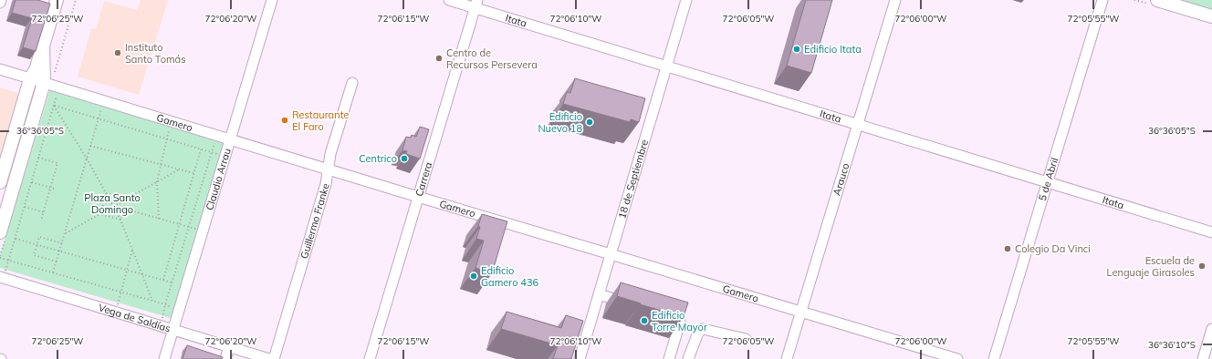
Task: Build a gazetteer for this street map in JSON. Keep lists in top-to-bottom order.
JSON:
{
  "streets": {
    "street": [
      "Itata",
      "Gamero",
      "Claudio Arrau",
      "Carrera",
      "18 de Septiembre",
      "Arauco",
      "5 de Abril",
      "Guillermo Franke",
      "Vega de Saldías"
    ]
  },
  "crossings": [
    ["Itata", "Carrera"],
    ["Itata", "18 de Septiembre"],
    ["Itata", "Arauco"],
    ["Itata", "5 de Abril"],
    ["Gamero", "Claudio Arrau"],
    ["Gamero", "Carrera"],
    ["Gamero", "18 de Septiembre"],
    ["Gamero", "Arauco"],
    ["Gamero", "Guillermo Franke"],
    ["Claudio Arrau", "Vega de Saldías"]
  ],
  "parks": ["Plaza Santo Domingo"],
  "places": [
    "Edificio Itata",
    "Instituto Santo Tomás",
    "Centro de Recursos Persevera",
    "Restaurante El Faro",
    "Edificio Nuevo 18",
    "Centrico",
    "Colegio Da Vinci",
    "Escuela de Lenguaje Girasoles",
    "Edificio Gamero 436",
    "Edificio Torre Mayor"
  ],
  "coordinates": [
    "72°06'25\"W",
    "72°06'20\"W",
    "72°06'15\"W",
    "72°06'10\"W",
    "72°06'05\"W",
    "72°06'00\"W",
    "72°05'55\"W",
    "36°36'05\"S",
    "36°36'10\"S"
  ]
}
